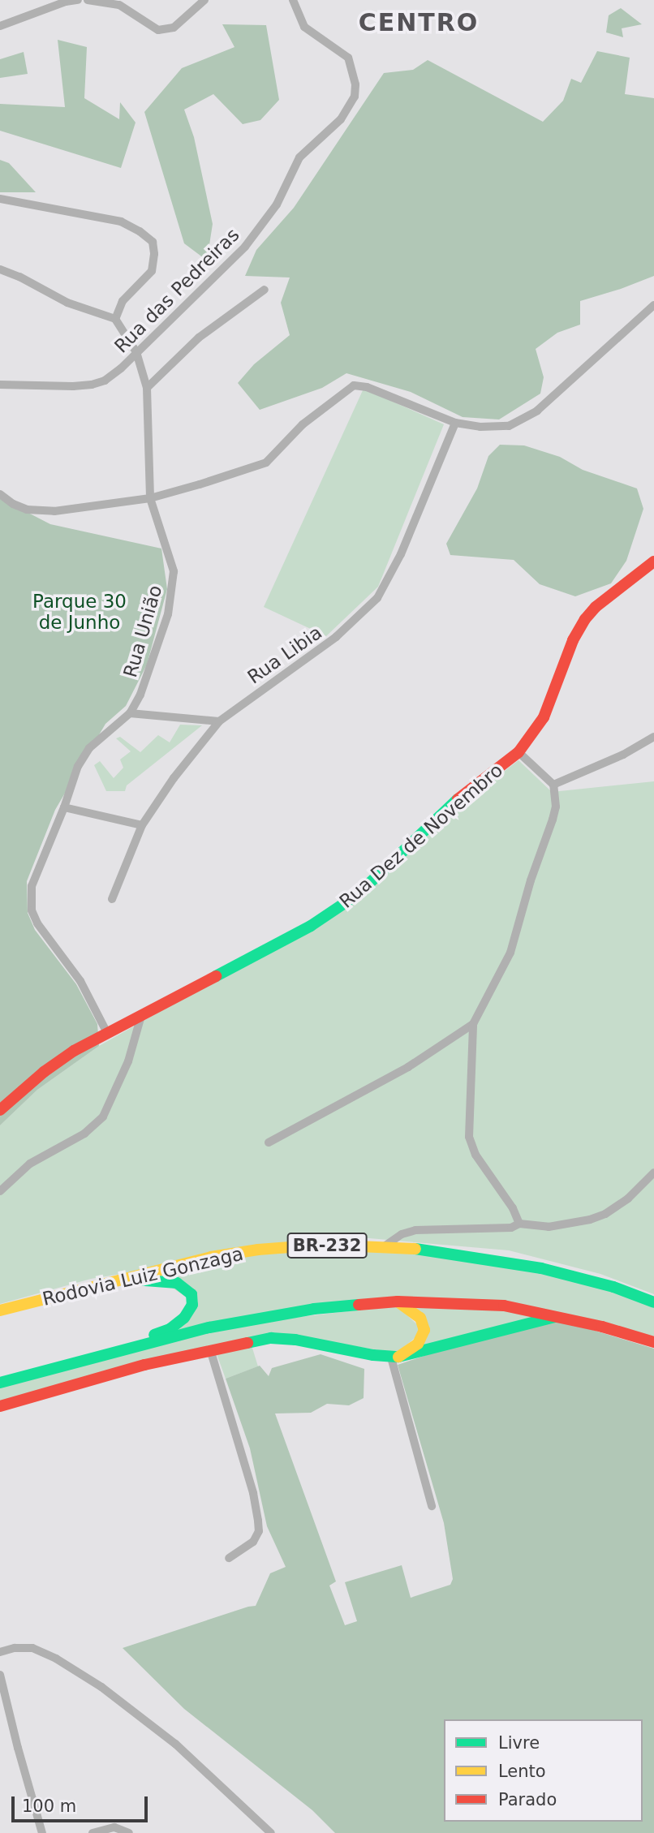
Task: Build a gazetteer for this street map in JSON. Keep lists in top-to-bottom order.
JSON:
{
  "streets": {
    "main road": ["Rua Dez de Novembro", "BR-232", "Rodovia Luiz Gonzaga"],
    "street": ["Rua das Pedreiras", "Rua União", "Rua Libia"]
  },
  "crossings": [
    ["Rua das Pedreiras", "Rua União"],
    ["Rua União", "Rua Dez de Novembro"],
    ["BR-232", "Rodovia Luiz Gonzaga"]
  ],
  "districts": ["CENTRO"],
  "parks": ["Parque 30 de Junho"],
  "legend": ["Livre", "Lento", "Parado"],
  "scale_bar": "100 m"
}
